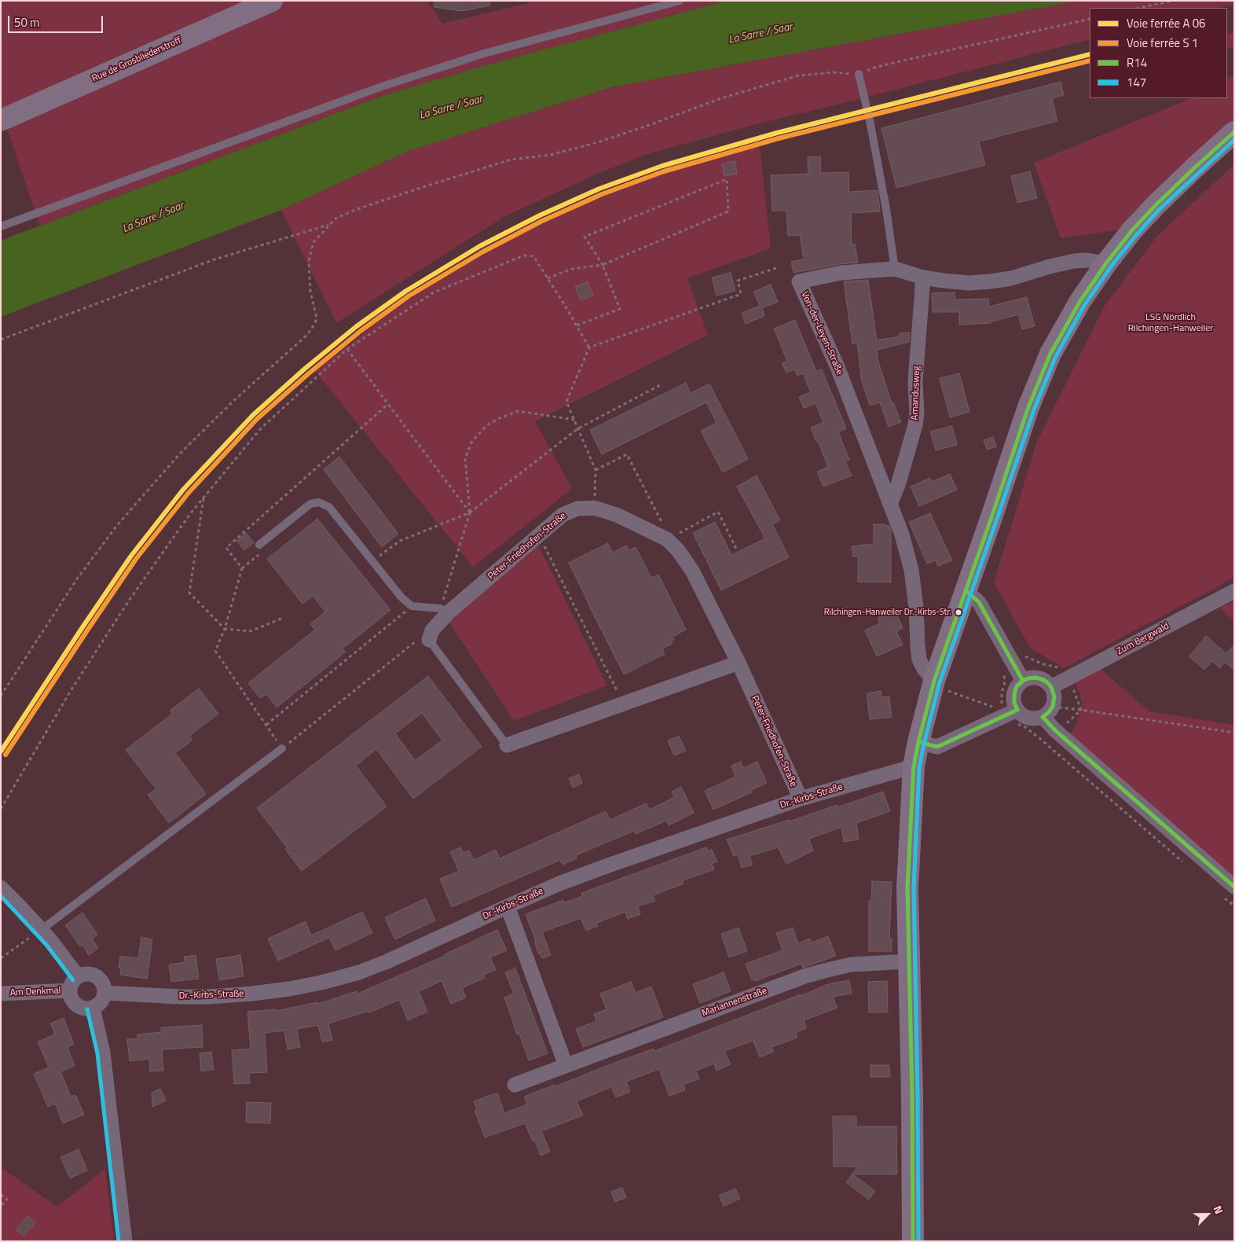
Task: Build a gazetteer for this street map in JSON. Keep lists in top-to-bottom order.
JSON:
{
  "streets": {
    "main road": ["Rue de Grosbliederstroff"],
    "street": [
      "Von-der-Leyen-Straße",
      "Amandusweg",
      "Peter-Friedhofen-Straße",
      "Zum Bergwald",
      "Dr.-Kirbs-Straße",
      "Am Denkmal",
      "Mariannenstraße"
    ]
  },
  "crossings": [
    ["Von-der-Leyen-Straße", "Amandusweg"],
    ["Peter-Friedhofen-Straße", "Dr.-Kirbs-Straße"],
    ["Dr.-Kirbs-Straße", "Am Denkmal"]
  ],
  "water": ["La Sarre / Saar"],
  "parks": ["LSG Nördlich Rilchingen-Hanweiler"],
  "places": ["Rilchingen-Hanweiler Dr.-Kirbs-Str."],
  "lines": ["transit line R14", "transit line 147"],
  "legend": [
    "Voie ferrée A 06",
    "Voie ferrée S 1",
    "R14",
    "147"
  ],
  "scale_bar": "50 m",
  "north": "top right"
}
